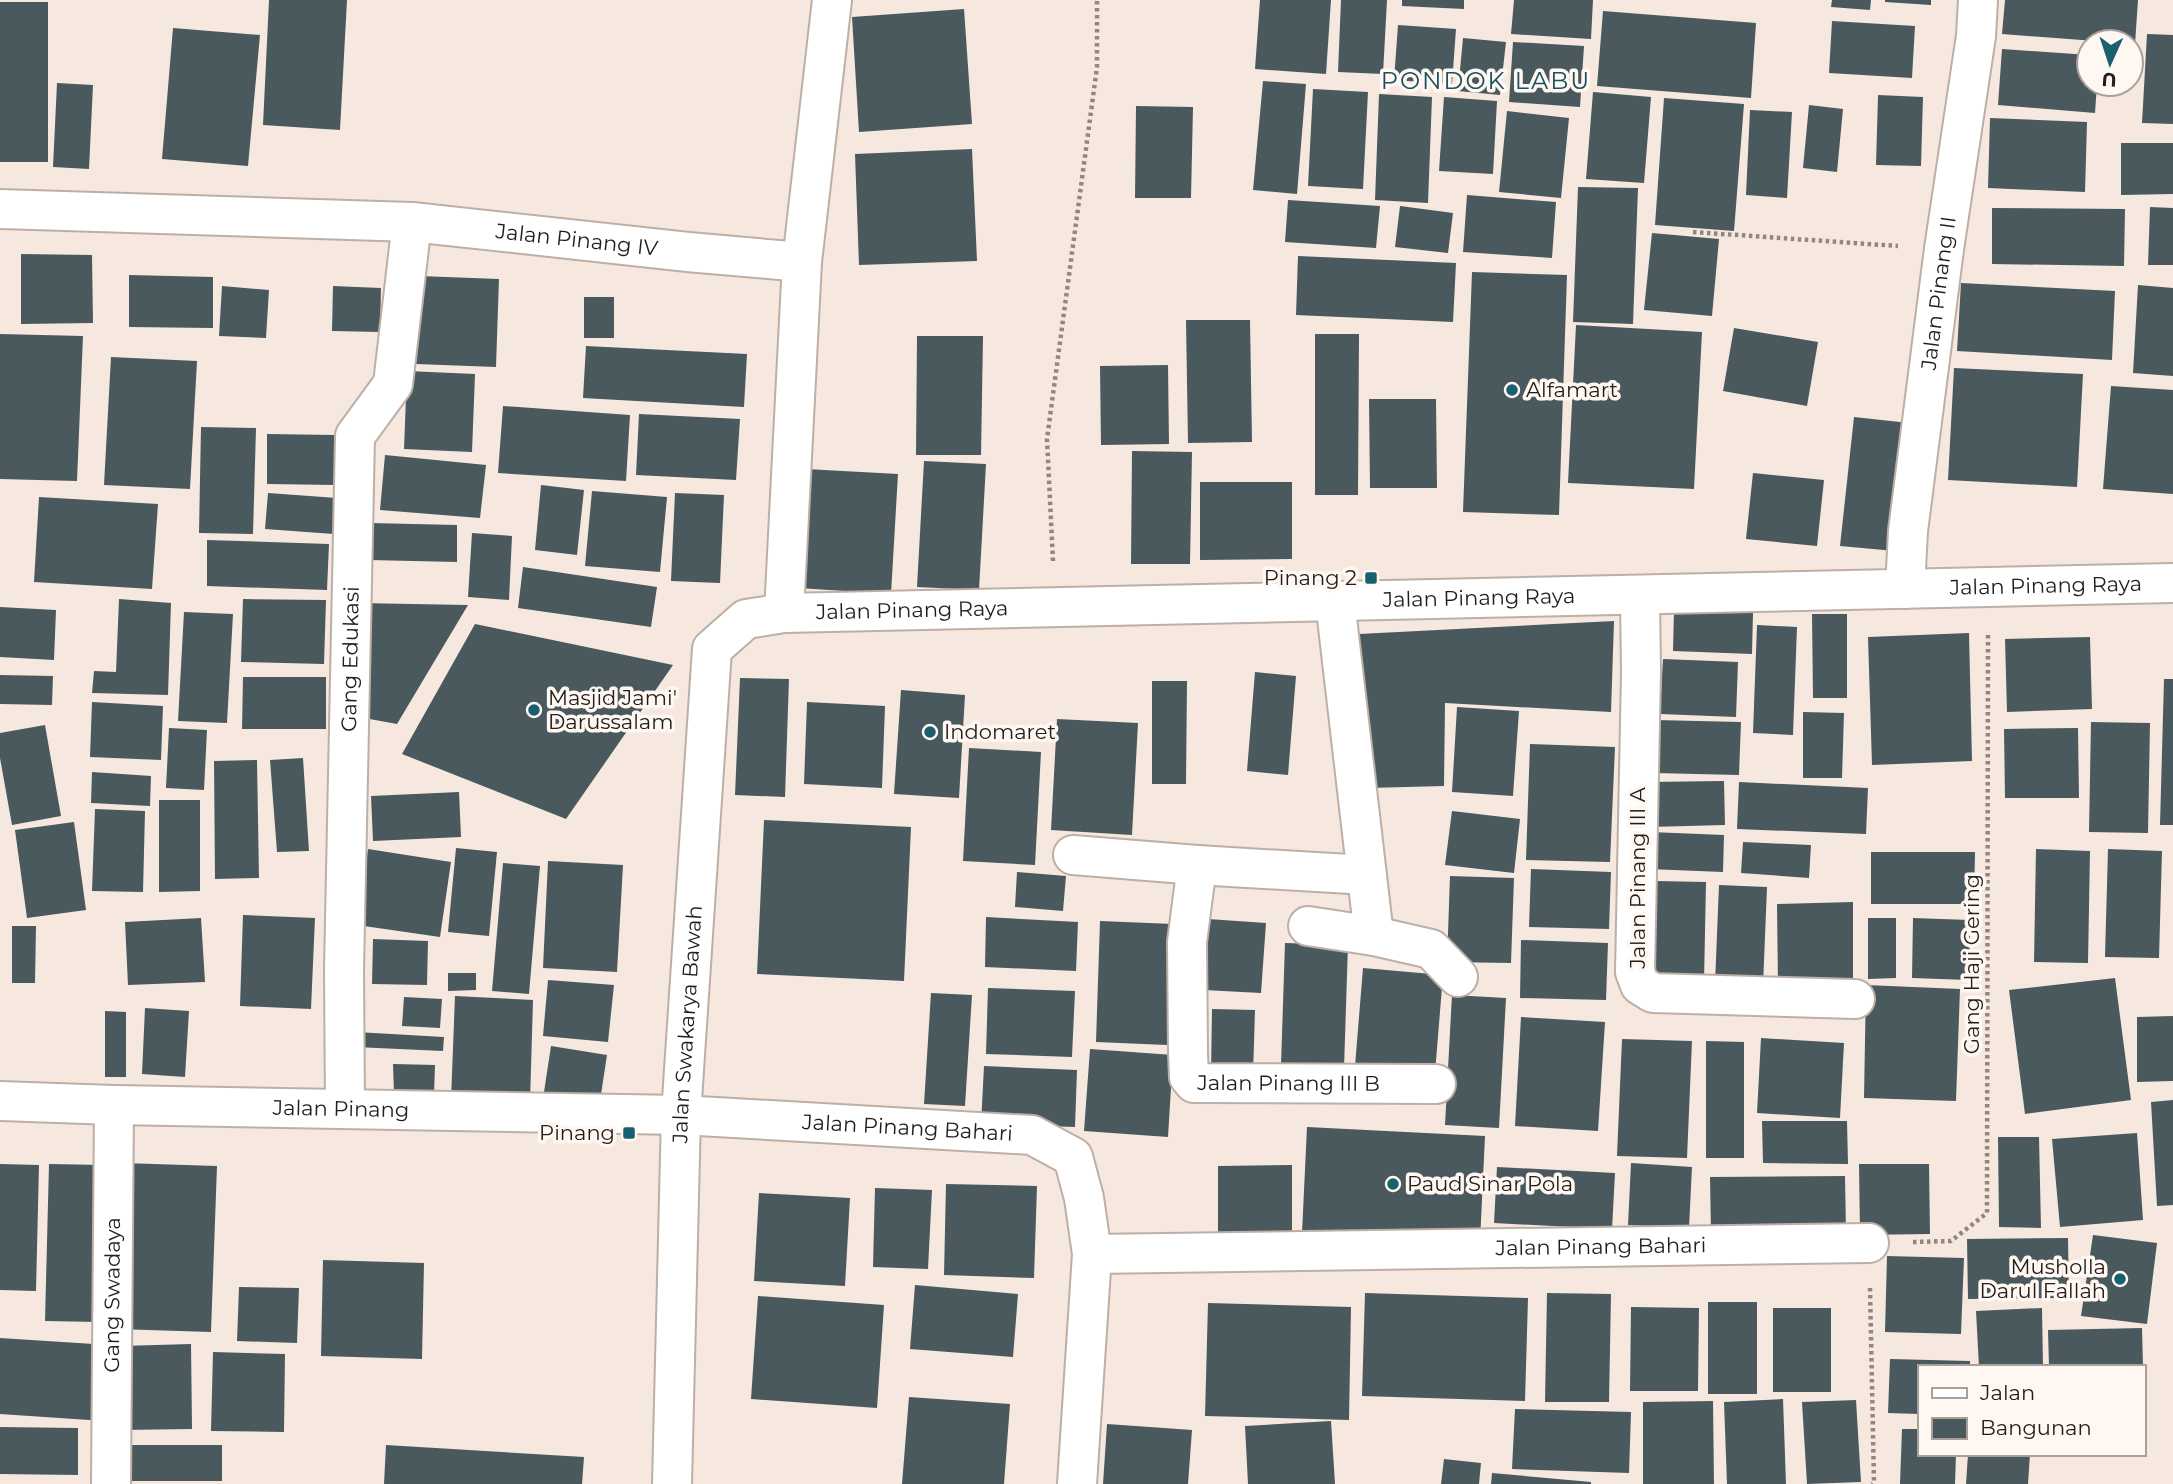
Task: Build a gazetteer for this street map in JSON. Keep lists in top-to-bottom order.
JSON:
{
  "streets": {
    "street": [
      "Jalan Pinang IV",
      "Jalan Pinang II",
      "Jalan Pinang Raya",
      "Gang Edukasi",
      "Jalan Pinang III A",
      "Jalan Swakarya Bawah",
      "Jalan Pinang III B",
      "Jalan Pinang",
      "Jalan Pinang Bahari",
      "Gang Swadaya"
    ],
    "path": ["Gang Haji Gering"]
  },
  "crossings": [
    ["Jalan Pinang IV", "Gang Edukasi"],
    ["Jalan Pinang II", "Jalan Pinang Raya"],
    ["Jalan Pinang Raya", "Jalan Pinang III A"],
    ["Jalan Pinang Raya", "Gang Haji Gering"],
    ["Jalan Pinang Raya", "Jalan Swakarya Bawah"],
    ["Gang Edukasi", "Jalan Pinang"],
    ["Gang Haji Gering", "Jalan Pinang Bahari"],
    ["Jalan Swakarya Bawah", "Jalan Pinang"],
    ["Jalan Swakarya Bawah", "Jalan Pinang Bahari"],
    ["Jalan Pinang", "Jalan Pinang Bahari"],
    ["Jalan Pinang", "Gang Swadaya"]
  ],
  "districts": ["PONDOK LABU"],
  "places": {
    "other": [
      "Alfamart",
      "Masjid Jami' Darussalam",
      "Indomaret",
      "Paud Sinar Pola",
      "Musholla Darul Fallah"
    ],
    "transit": ["Pinang 2", "Pinang"]
  },
  "legend": ["Jalan", "Bangunan"],
  "north": "bottom"
}
